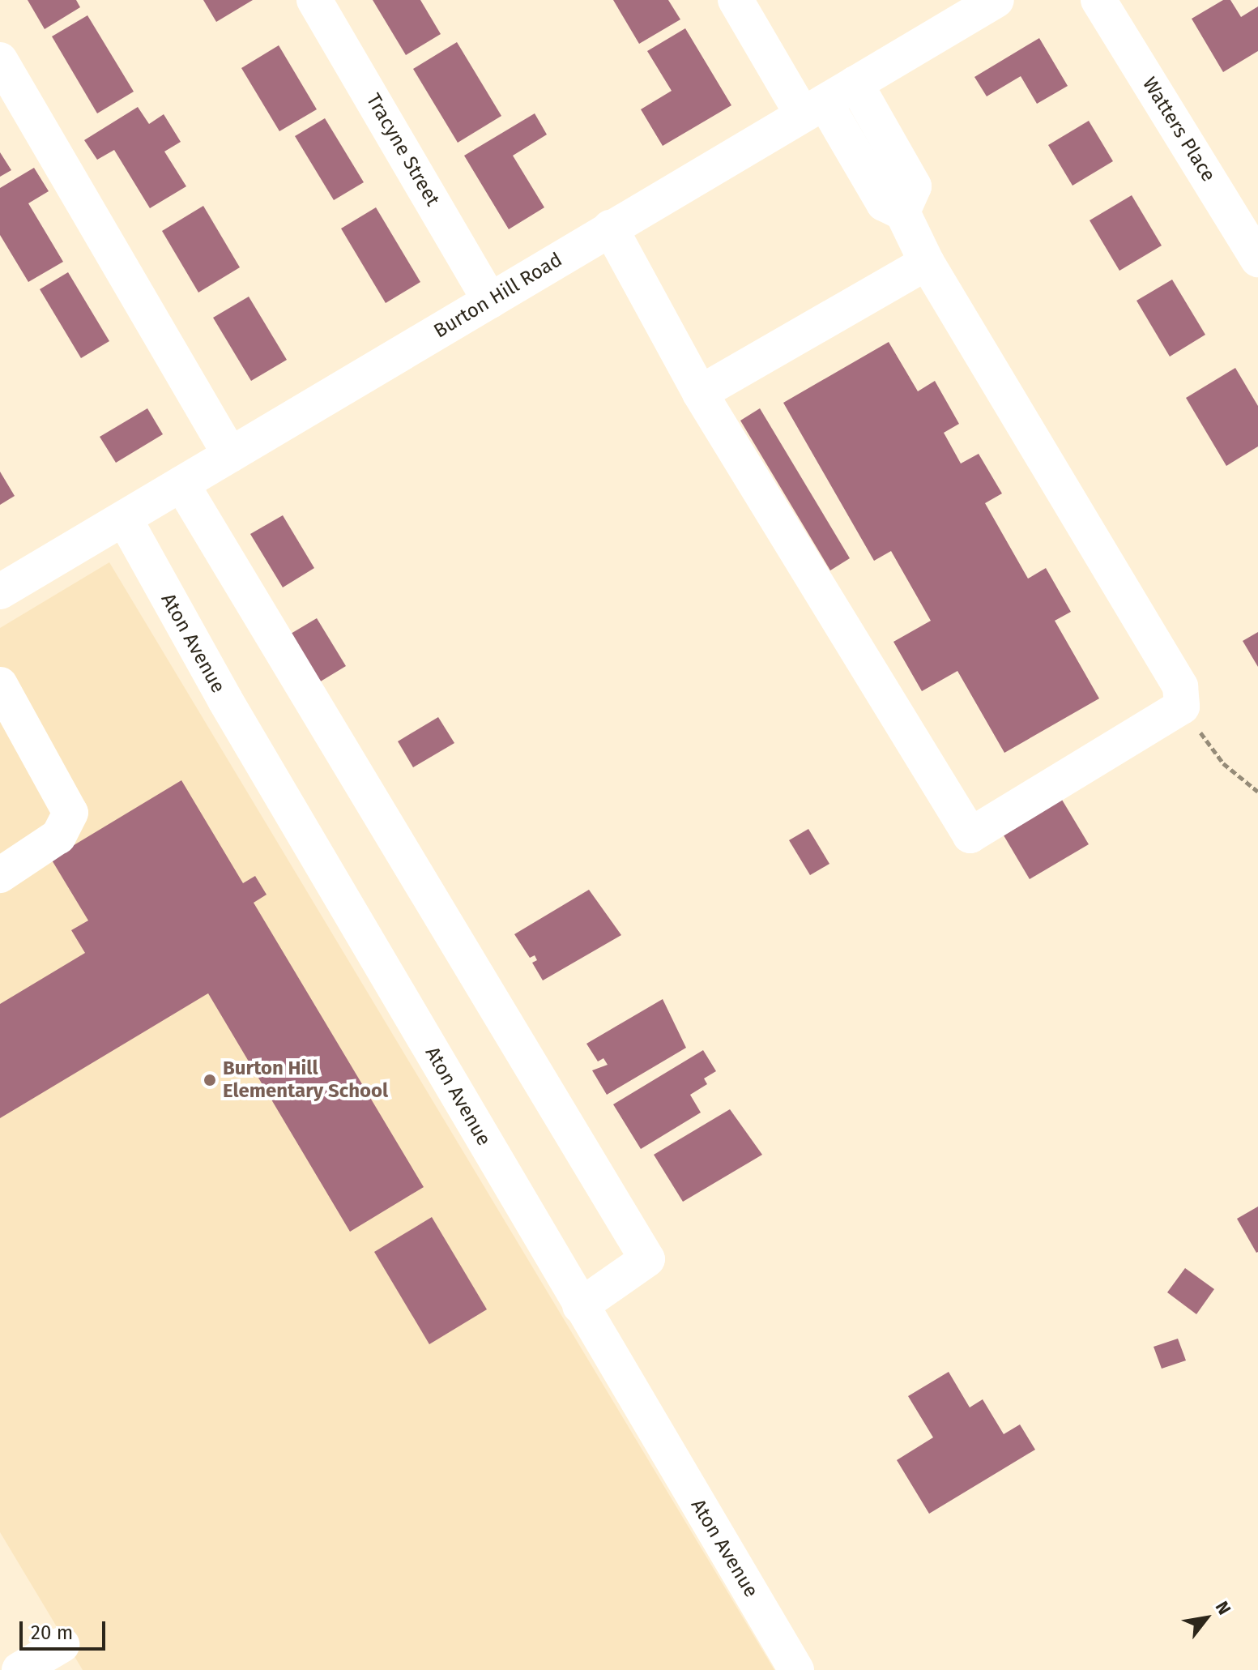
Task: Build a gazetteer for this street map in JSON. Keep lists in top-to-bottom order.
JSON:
{
  "streets": {
    "street": [
      "Watters Place",
      "Tracyne Street",
      "Burton Hill Road",
      "Aton Avenue"
    ]
  },
  "crossings": [
    ["Tracyne Street", "Burton Hill Road"],
    ["Burton Hill Road", "Aton Avenue"]
  ],
  "places": ["Burton Hill Elementary School"],
  "scale_bar": "20 m",
  "north": "top right"
}
